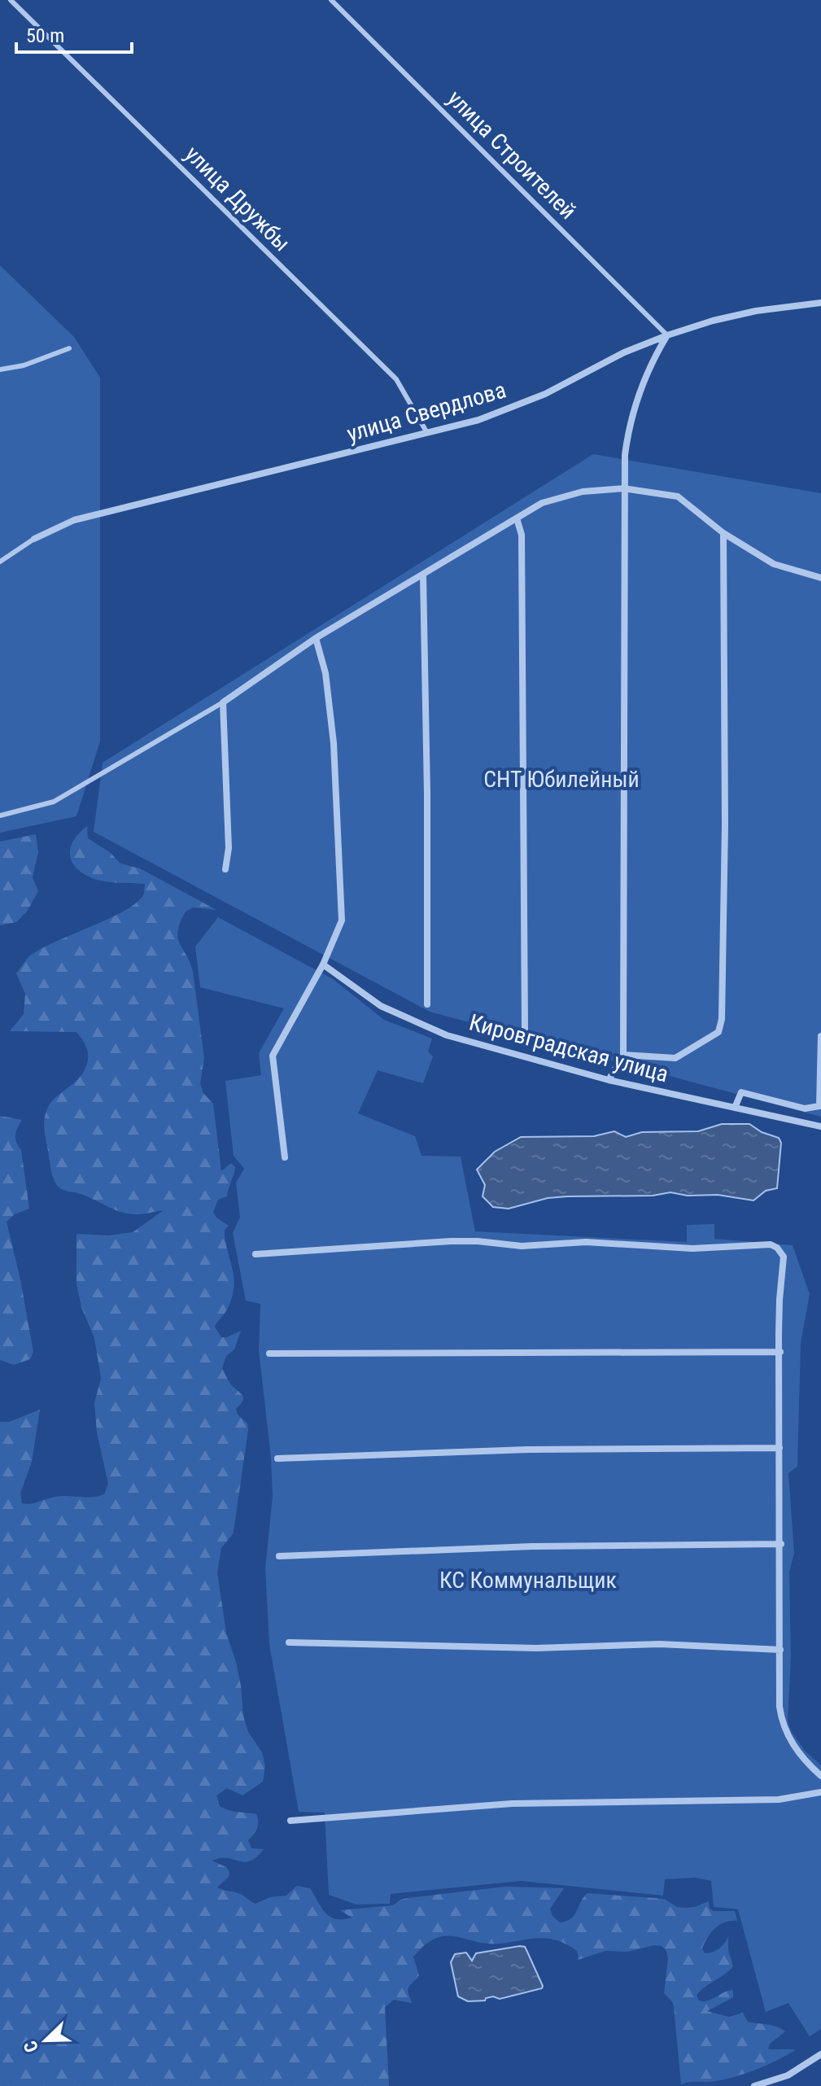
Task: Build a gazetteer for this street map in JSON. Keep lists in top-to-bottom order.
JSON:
{
  "streets": {
    "street": ["улица Свердлова", "Кировградская улица"],
    "lane": ["улица Строителей", "улица Дружбы"]
  },
  "crossings": [
    ["улица Строителей", "улица Свердлова"],
    ["улица Дружбы", "улица Свердлова"]
  ],
  "parks": ["СНТ Юбилейный", "КС Коммунальщик"],
  "scale_bar": "50 m",
  "north": "bottom left"
}
